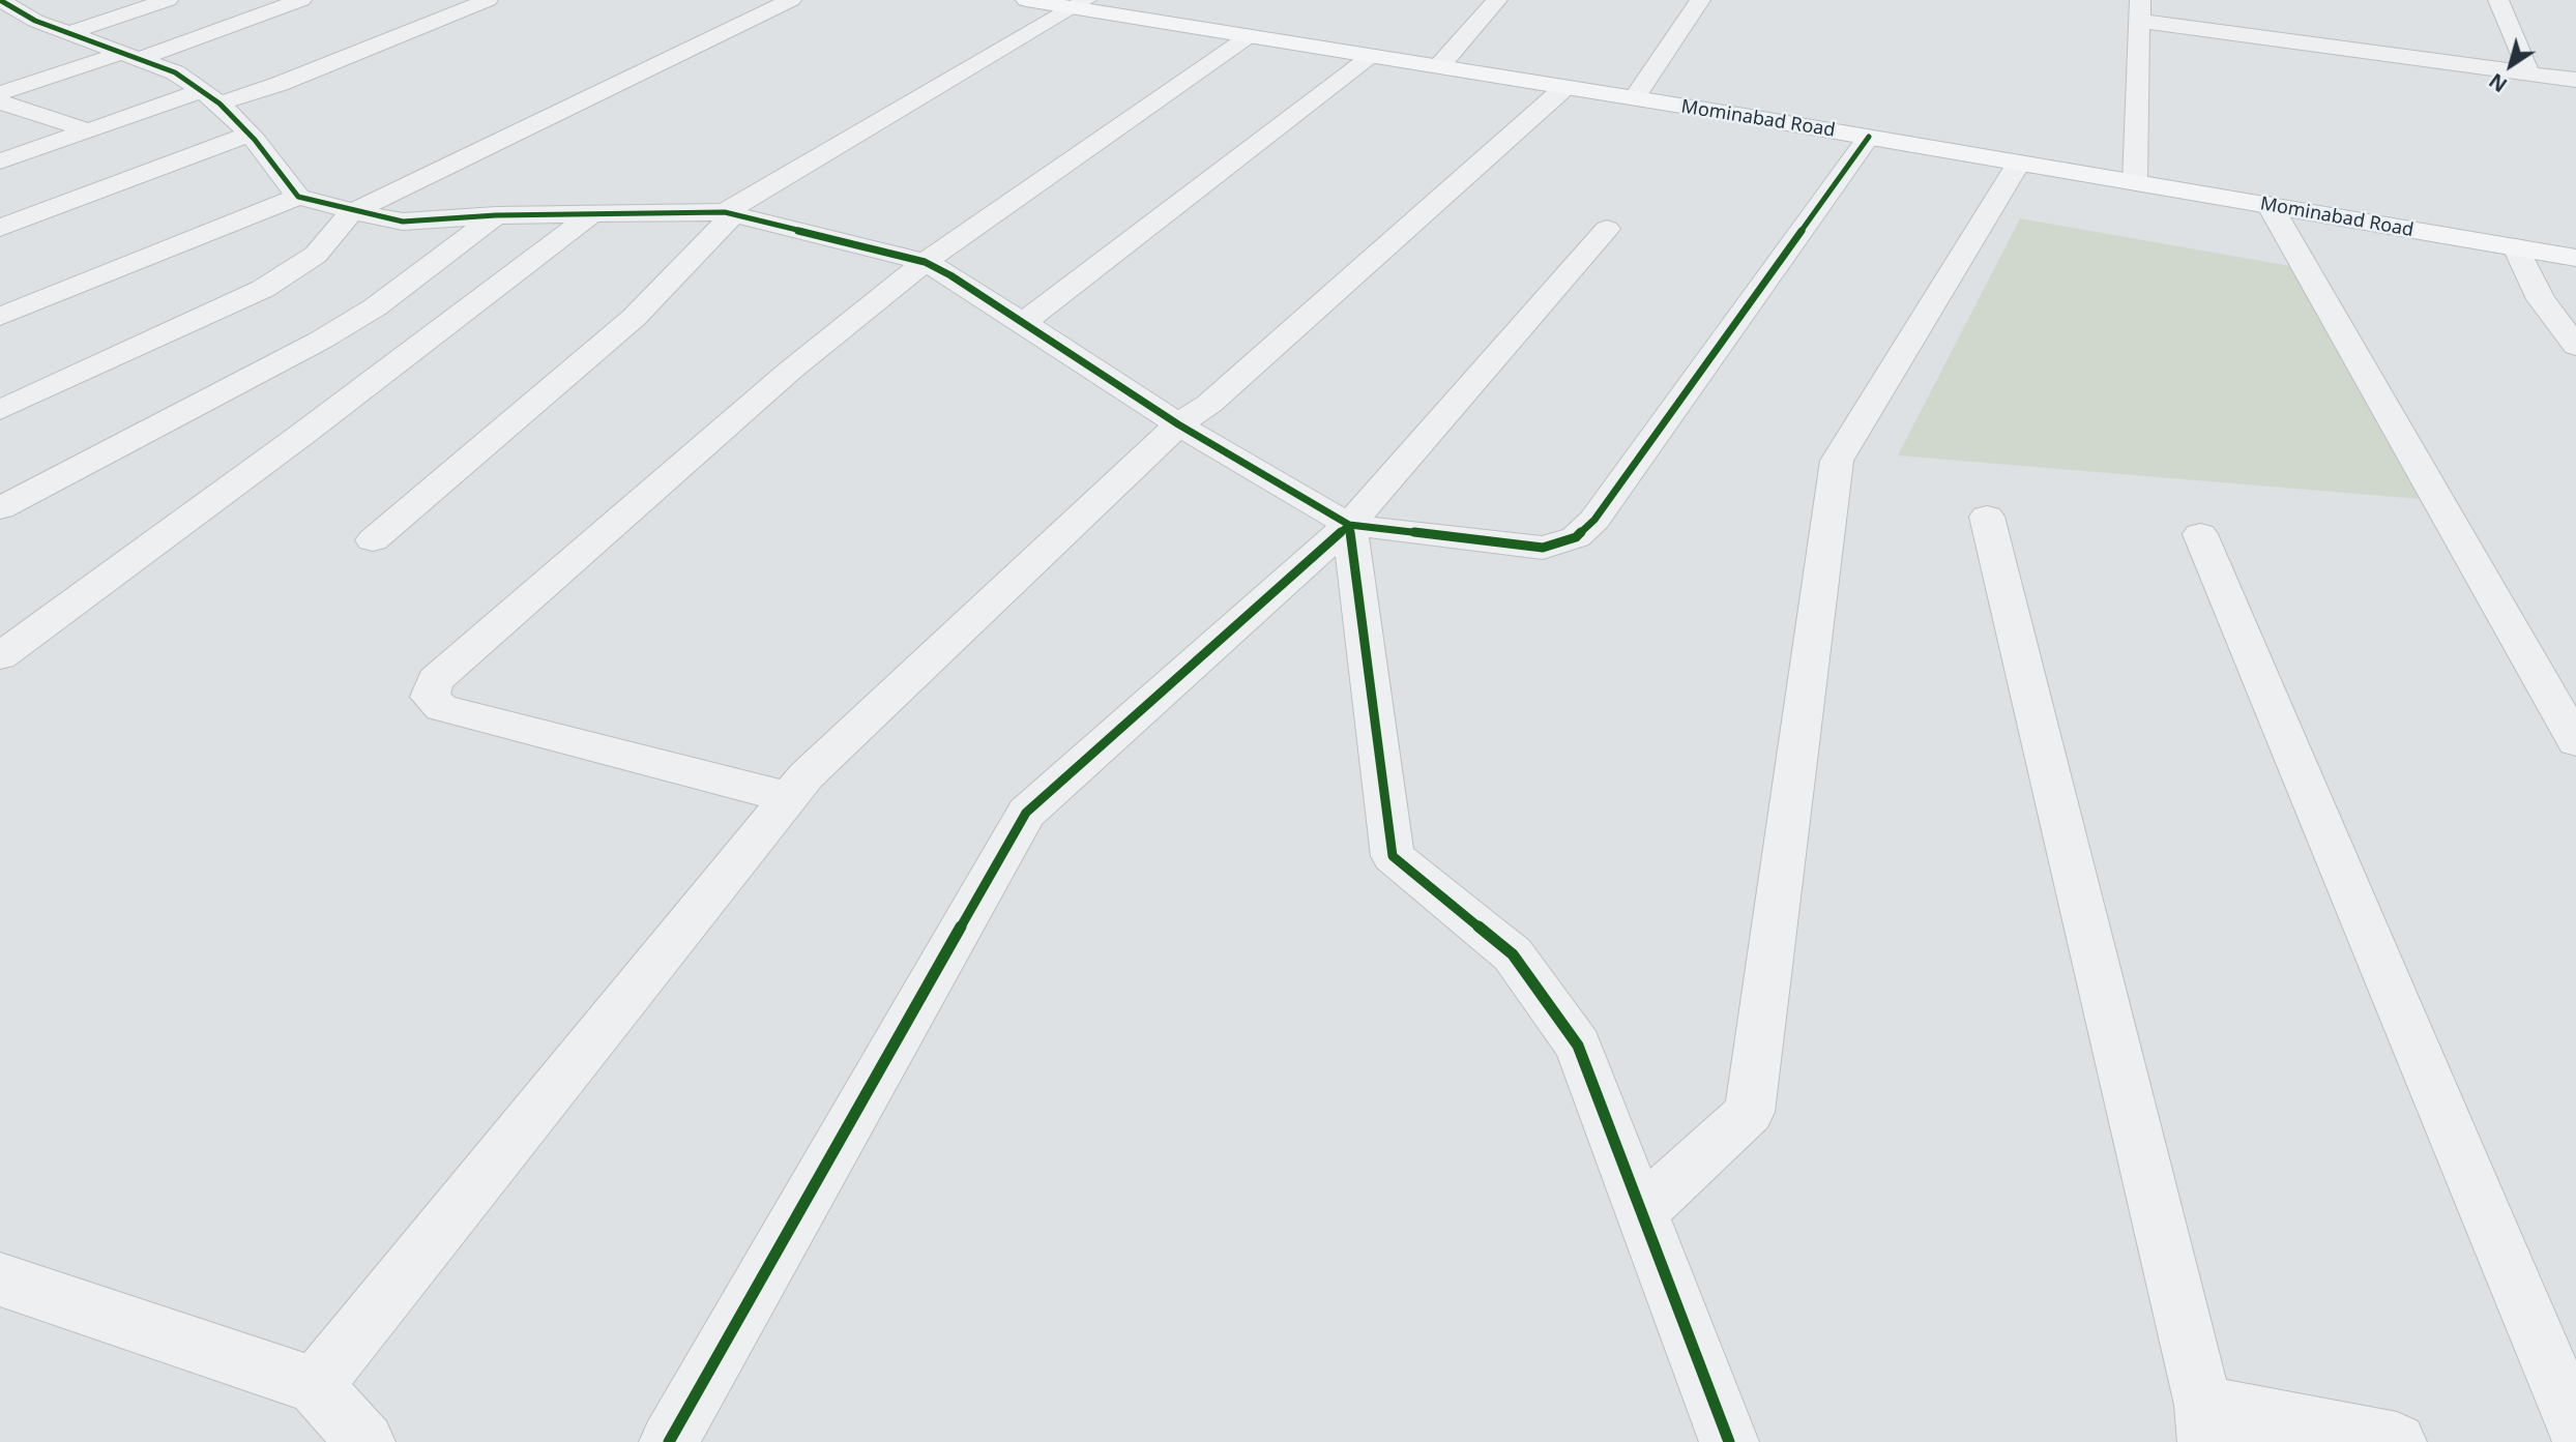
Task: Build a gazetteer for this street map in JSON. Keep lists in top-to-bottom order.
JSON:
{
  "streets": {
    "main road": ["Mominabad Road"]
  },
  "north": "bottom left"
}
